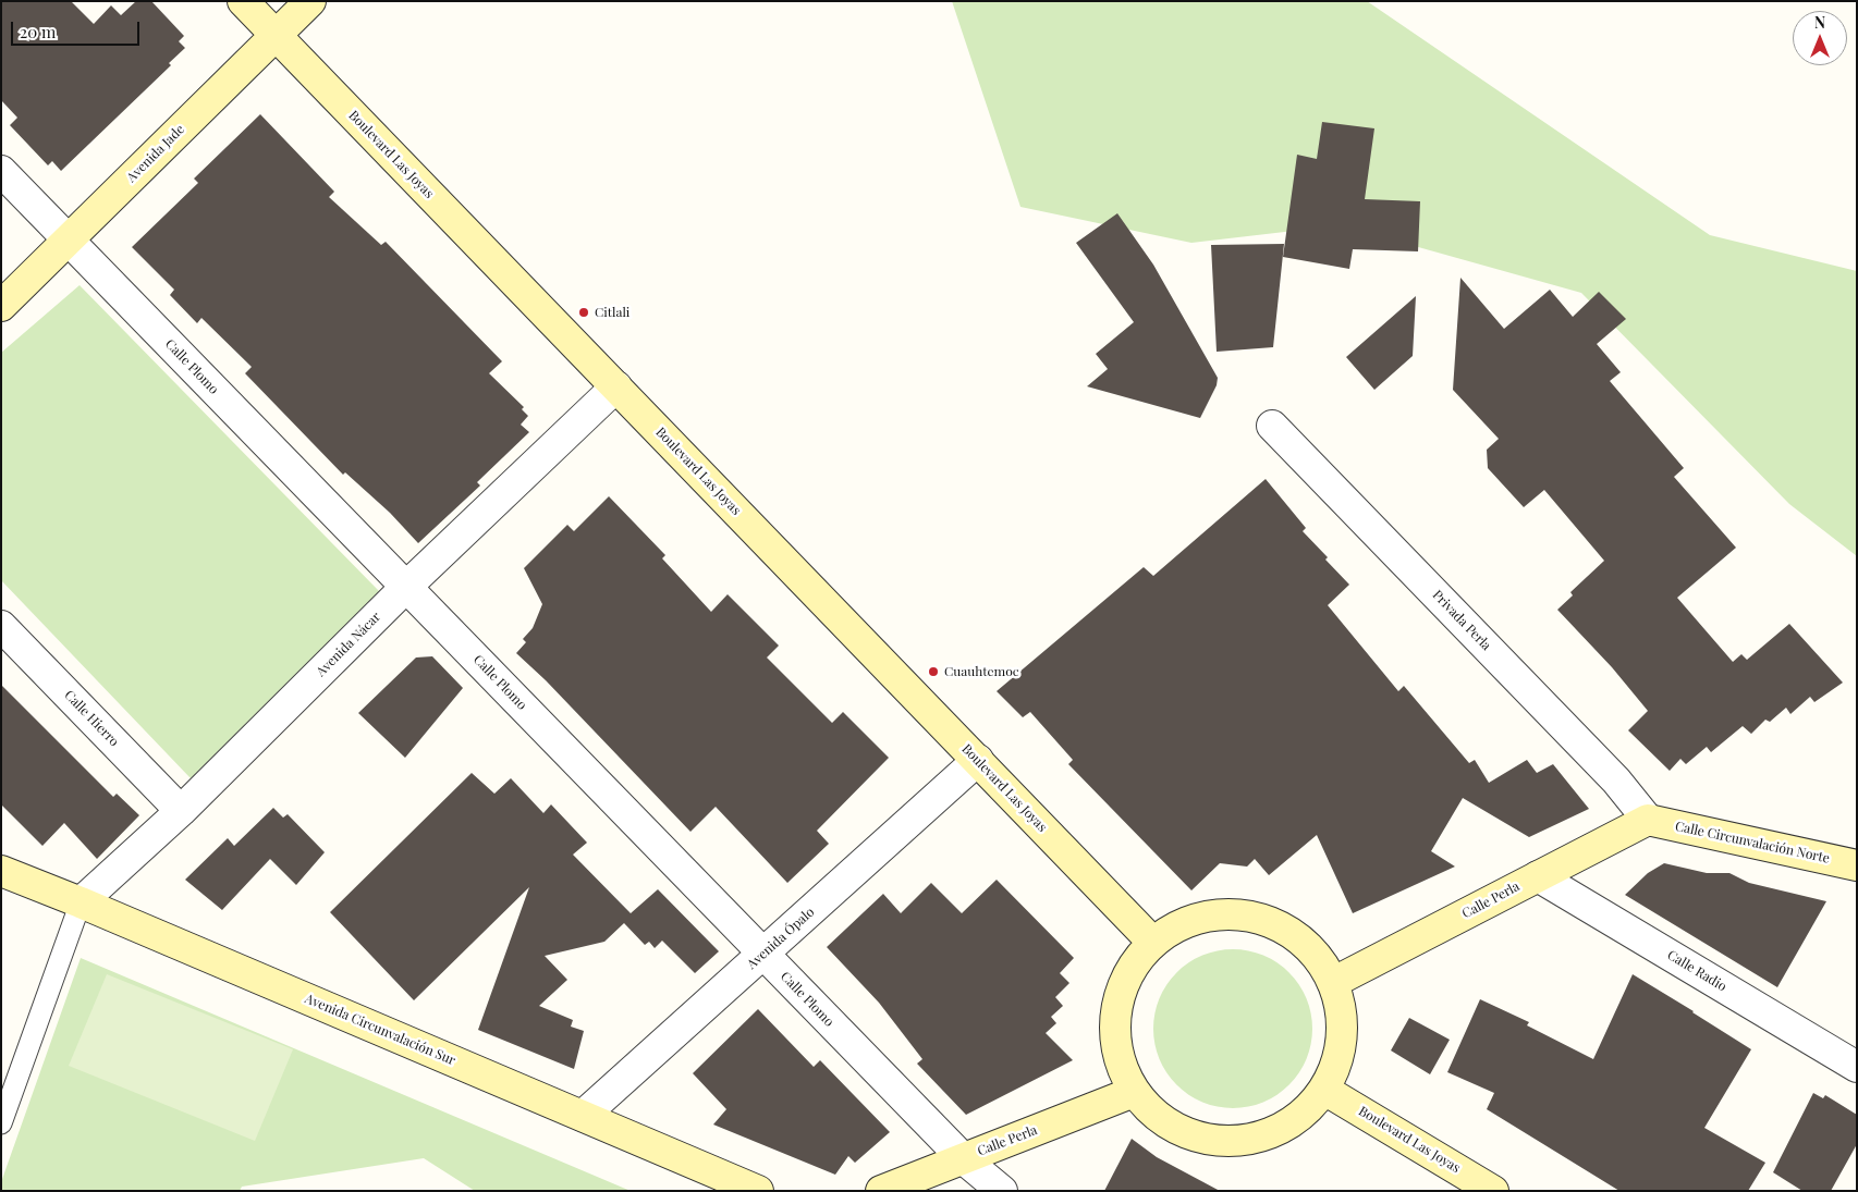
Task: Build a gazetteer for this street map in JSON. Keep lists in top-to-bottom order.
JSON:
{
  "streets": {
    "street": [
      "Avenida Jade",
      "Boulevard Las Joyas",
      "Calle Plomo",
      "Privada Perla",
      "Avenida Nácar",
      "Calle Hierro",
      "Calle Circunvalación Norte",
      "Calle Perla",
      "Avenida Ópalo",
      "Calle Radio",
      "Avenida Circunvalación Sur"
    ]
  },
  "crossings": [
    ["Avenida Jade", "Boulevard Las Joyas"],
    ["Avenida Jade", "Calle Plomo"],
    ["Boulevard Las Joyas", "Avenida Nácar"],
    ["Boulevard Las Joyas", "Avenida Ópalo"],
    ["Calle Plomo", "Avenida Nácar"],
    ["Calle Plomo", "Calle Perla"],
    ["Calle Plomo", "Avenida Ópalo"],
    ["Privada Perla", "Calle Circunvalación Norte"],
    ["Privada Perla", "Calle Perla"],
    ["Avenida Nácar", "Calle Hierro"],
    ["Avenida Nácar", "Avenida Circunvalación Sur"],
    ["Calle Circunvalación Norte", "Calle Perla"],
    ["Calle Perla", "Calle Radio"],
    ["Avenida Ópalo", "Avenida Circunvalación Sur"]
  ],
  "places": ["Citlali", "Cuauhtemoc"],
  "scale_bar": "20 m",
  "north": "top"
}
